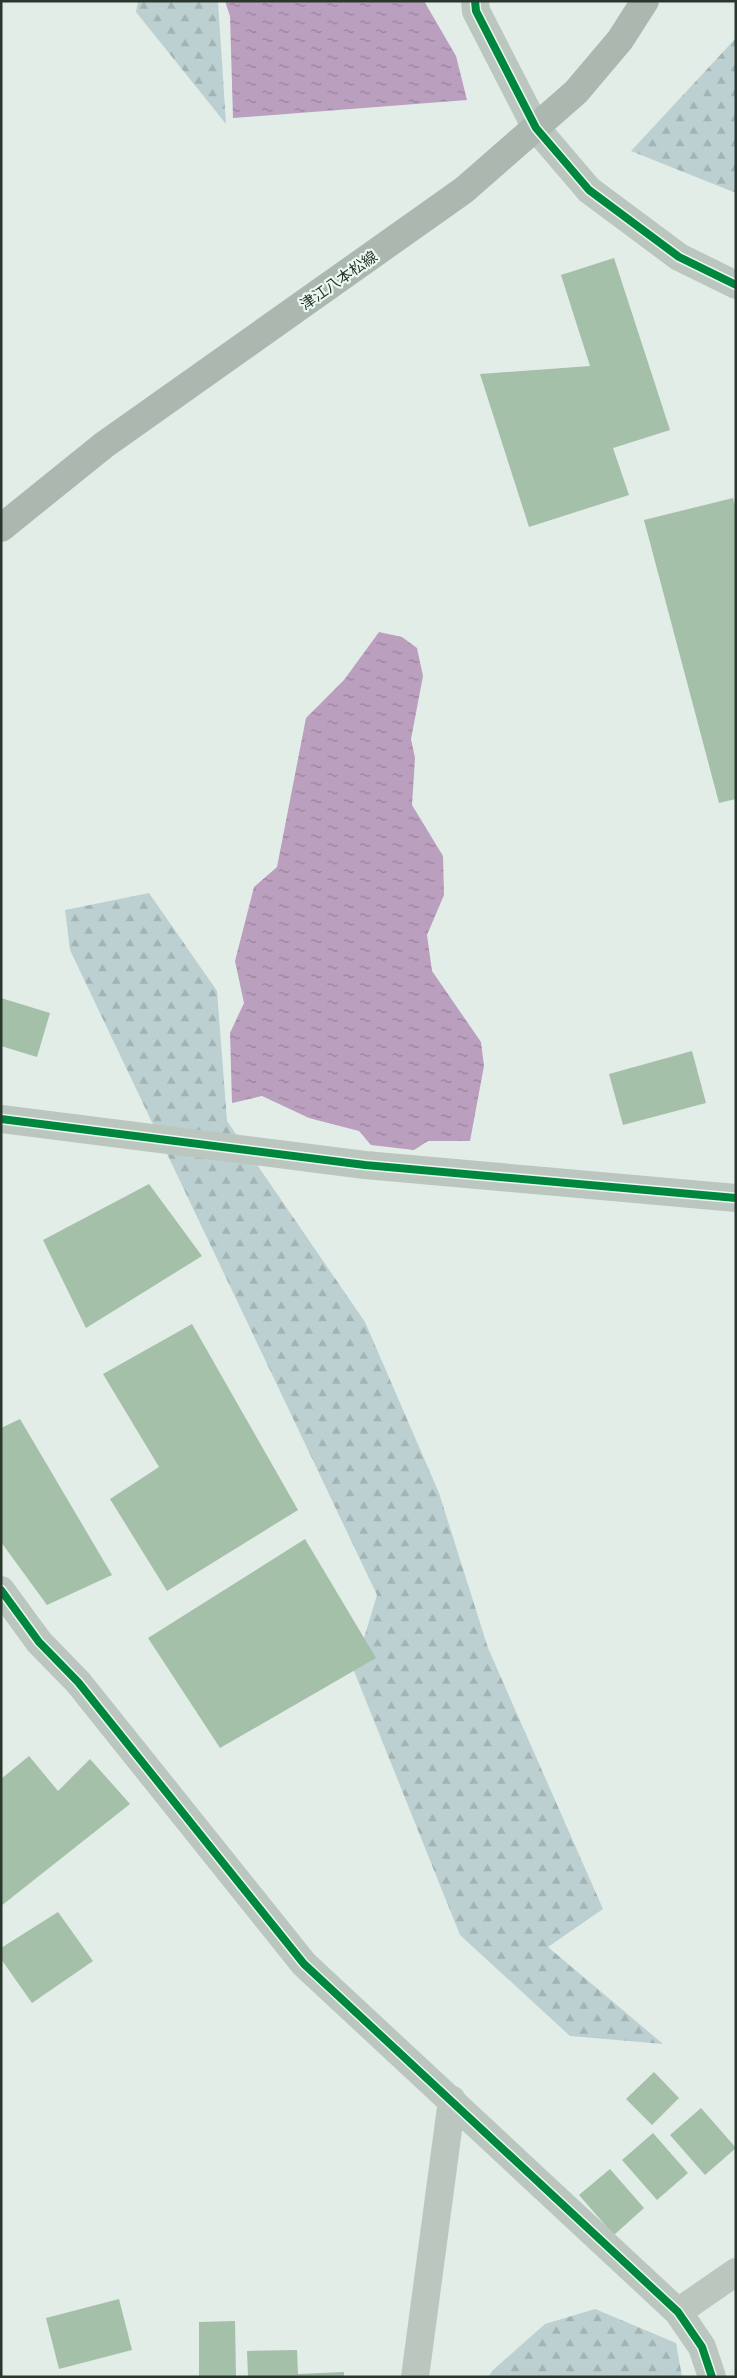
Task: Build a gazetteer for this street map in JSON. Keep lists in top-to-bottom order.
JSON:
{
  "streets": {
    "main road": ["津江八本松線"]
  }
}
